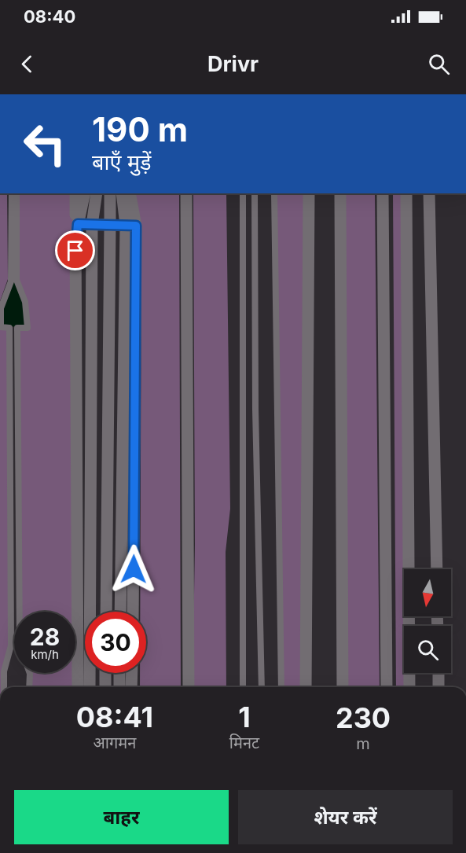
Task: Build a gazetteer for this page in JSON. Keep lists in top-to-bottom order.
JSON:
{
  "north": "bottom",
  "page": {
    "status": "08:40",
    "header": "Drivr",
    "turn": ["190 m", "बाएँ मुड़ें"],
    "speed": "28 km/h",
    "limit": "30",
    "eta": [
      "08:41",
      "आगमन",
      "1",
      "मिनट",
      "230",
      "m"
    ],
    "buttons": ["बाहर", "शेयर करें"]
  }
}
